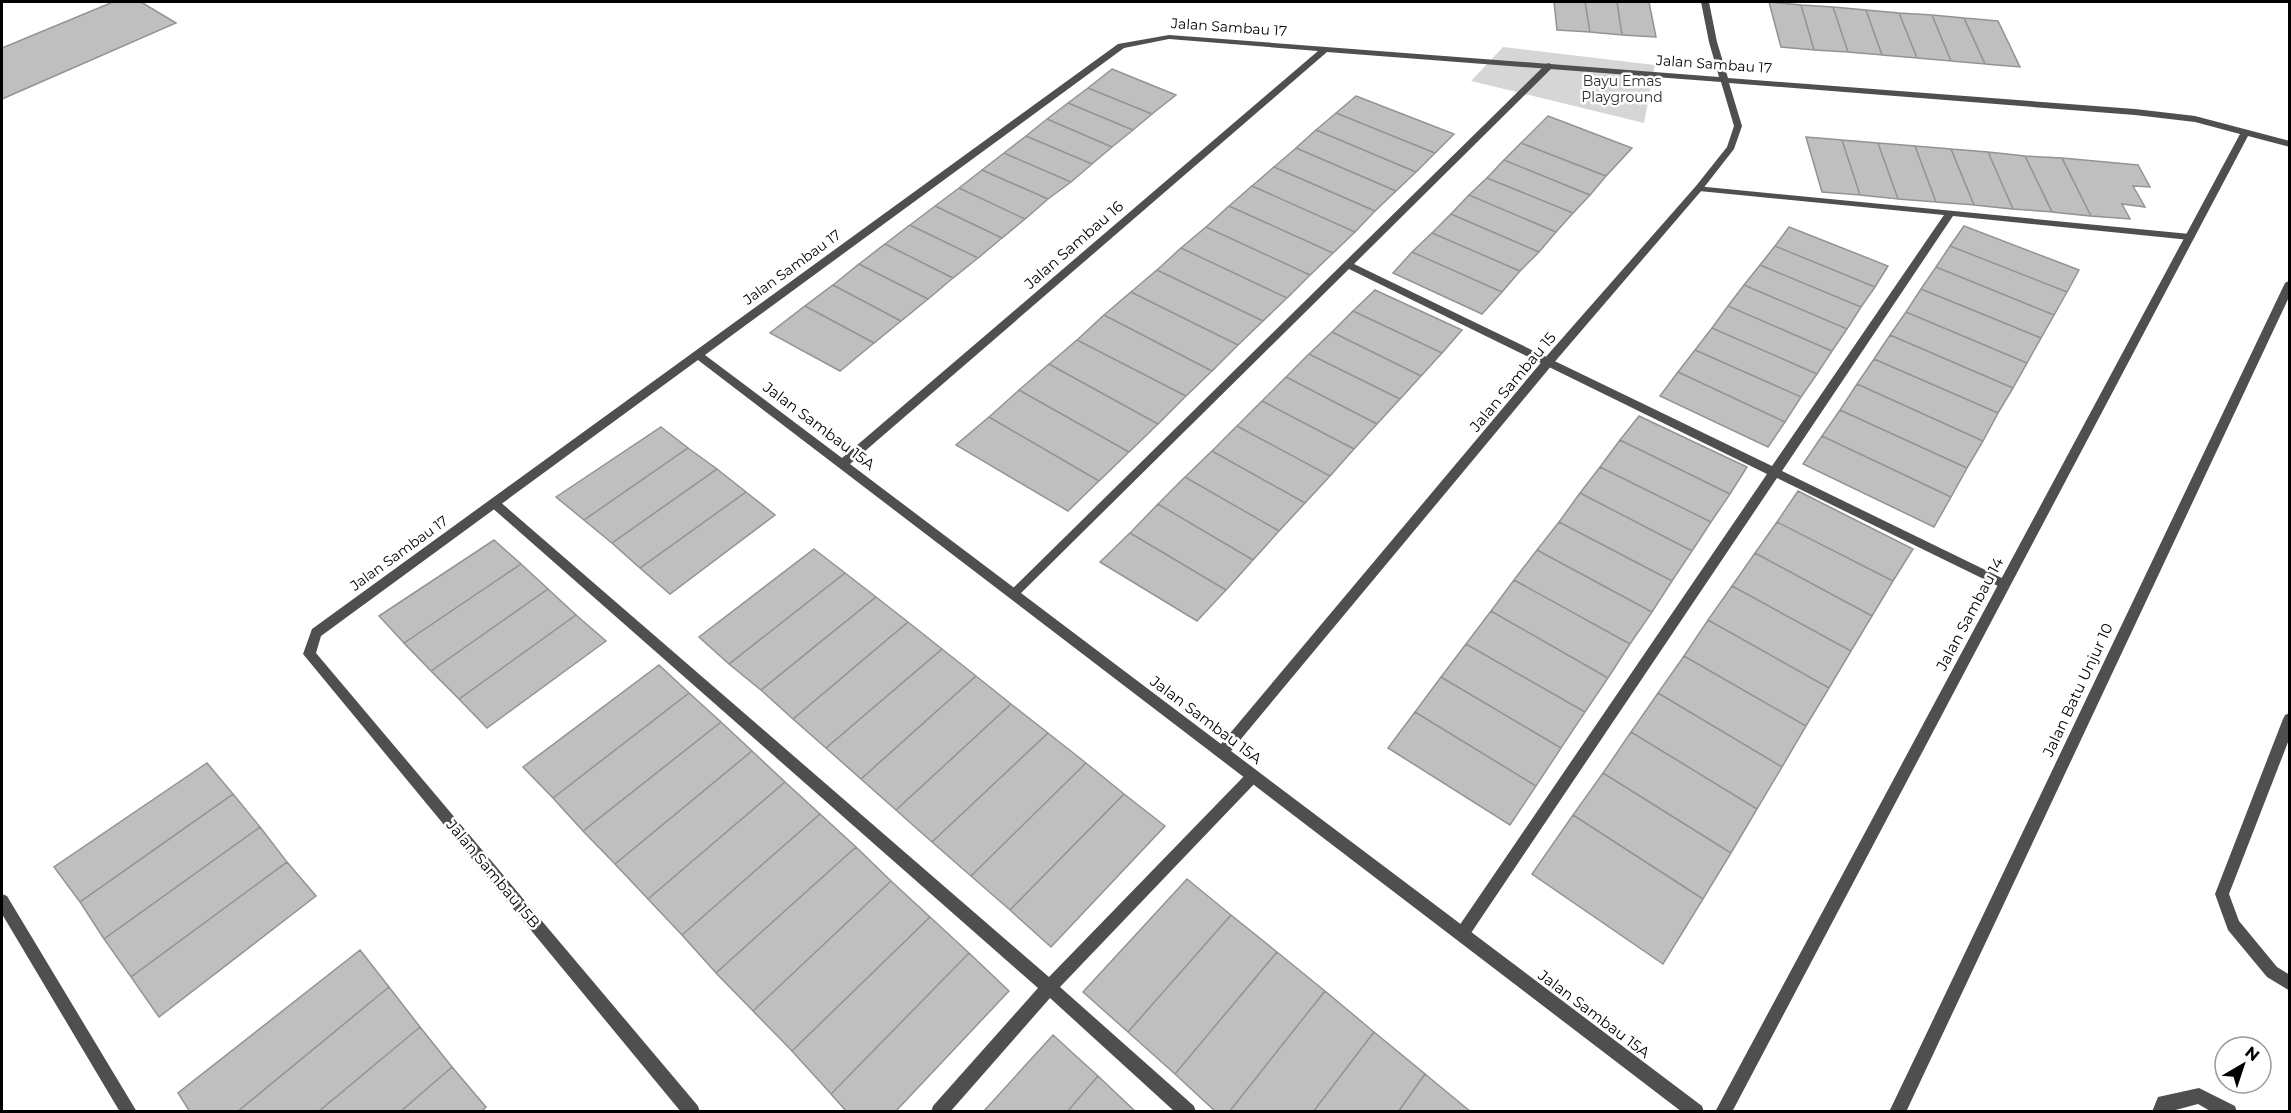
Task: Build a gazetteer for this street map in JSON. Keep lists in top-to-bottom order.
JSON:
{
  "streets": {
    "street": [
      "Jalan Sambau 17",
      "Jalan Sambau 16",
      "Jalan Sambau 15",
      "Jalan Sambau 15A",
      "Jalan Sambau 14",
      "Jalan Batu Unjur 10",
      "Jalan Sambau 15B"
    ]
  },
  "crossings": [
    ["Jalan Sambau 17", "Jalan Sambau 16"],
    ["Jalan Sambau 17", "Jalan Sambau 15"],
    ["Jalan Sambau 17", "Jalan Sambau 15A"],
    ["Jalan Sambau 17", "Jalan Sambau 14"],
    ["Jalan Sambau 17", "Jalan Sambau 15B"],
    ["Jalan Sambau 16", "Jalan Sambau 15A"],
    ["Jalan Sambau 15", "Jalan Sambau 15A"]
  ],
  "parks": ["Bayu Emas Playground"],
  "north": "top right"
}
